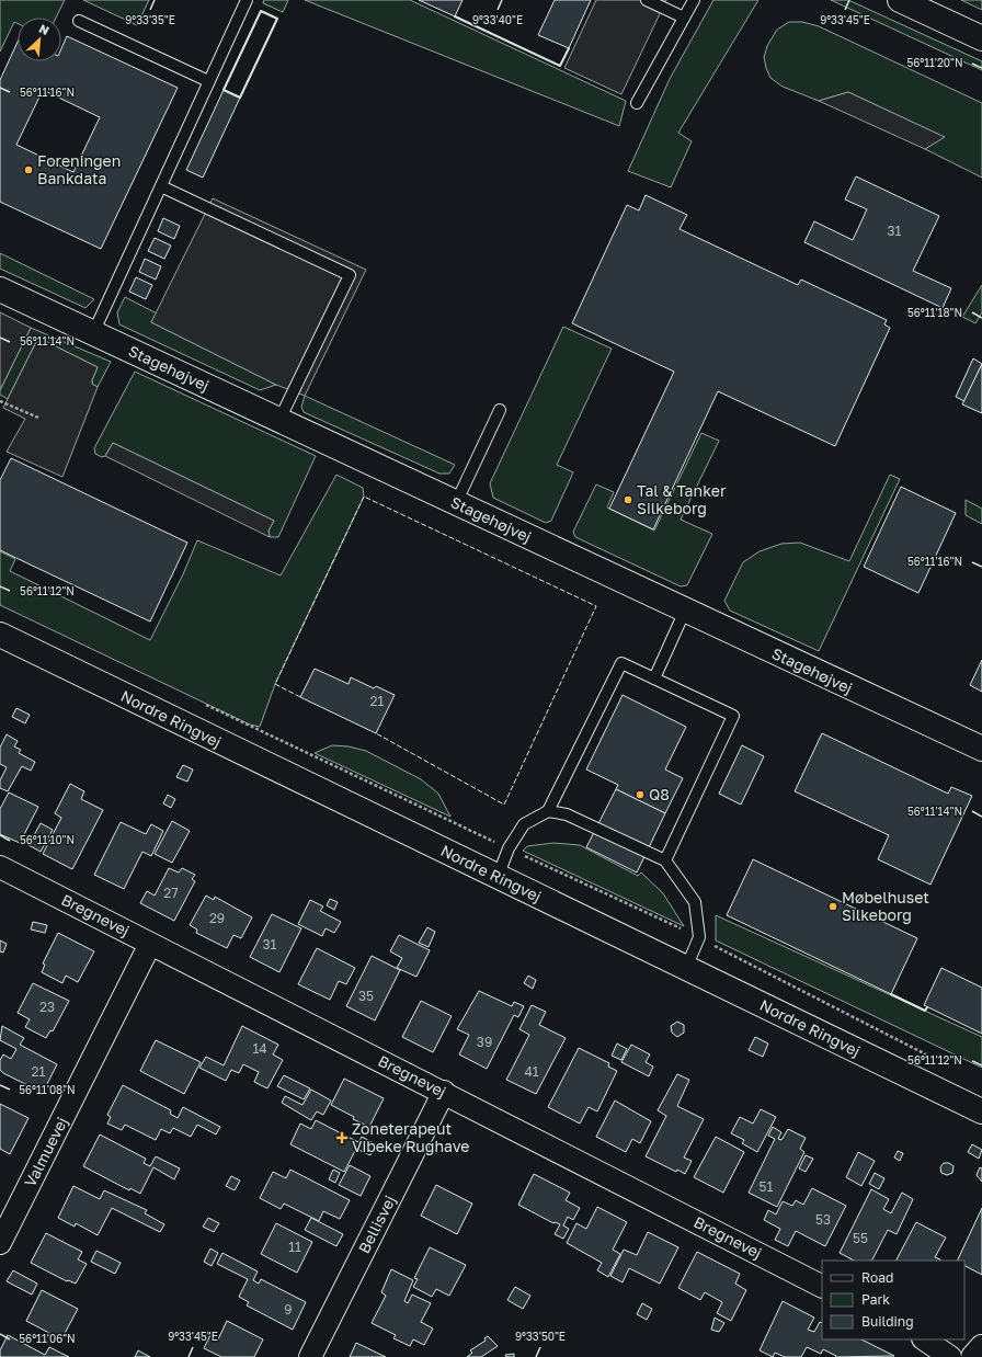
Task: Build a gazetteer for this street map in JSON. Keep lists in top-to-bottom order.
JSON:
{
  "streets": {
    "street": [
      "Stagehøjvej",
      "Nordre Ringvej",
      "Bregnevej",
      "Valmuevej",
      "Bellisvej"
    ]
  },
  "crossings": [
    ["Bregnevej", "Valmuevej"],
    ["Bregnevej", "Bellisvej"]
  ],
  "places": {
    "other": [
      "Foreningen Bankdata",
      "Tal & Tanker Silkeborg",
      "Q8",
      "Møbelhuset Silkeborg"
    ],
    "health": ["Zoneterapeut Vibeke Rughave"]
  },
  "house_numbers": [
    "31",
    "21",
    "27",
    "29",
    "31",
    "35",
    "23",
    "39",
    "14",
    "21",
    "41",
    "51",
    "53",
    "55",
    "11",
    "9"
  ],
  "legend": ["Road", "Park", "Building"],
  "north": "top right",
  "coordinates": [
    "9°33'35\"E",
    "9°33'40\"E",
    "9°33'45\"E",
    "56°11'20\"N",
    "56°11'16\"N",
    "56°11'18\"N",
    "56°11'14\"N",
    "56°11'12\"N",
    "56°11'10\"N",
    "56°11'08\"N",
    "9°33'50\"E",
    "56°11'06\"N"
  ]
}
